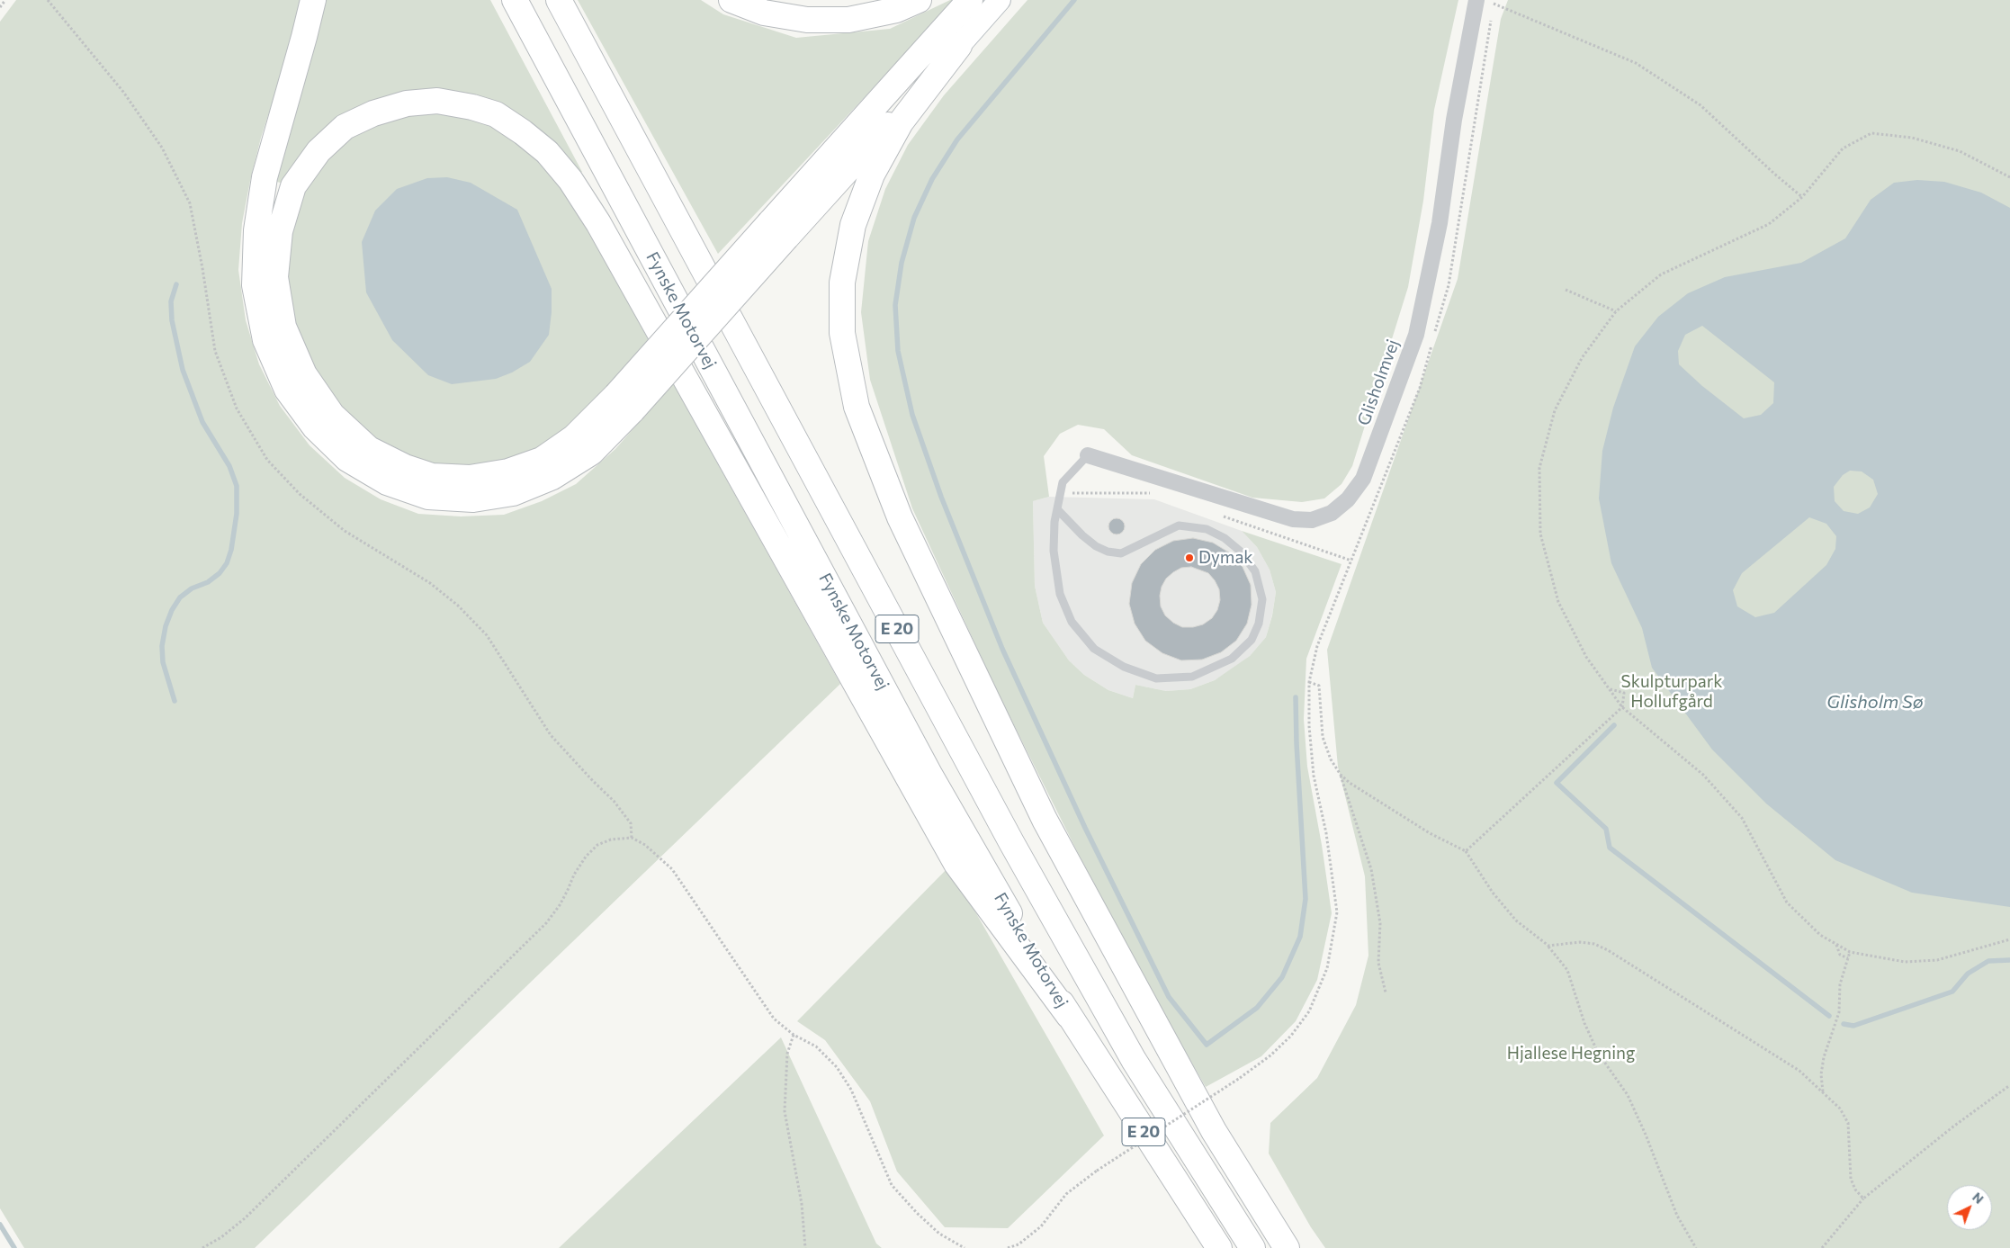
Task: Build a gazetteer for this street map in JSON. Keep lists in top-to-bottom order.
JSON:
{
  "streets": {
    "highway": ["Fynske Motorvej", "E 20"],
    "street": ["Glisholmvej"]
  },
  "water": ["Glisholm Sø"],
  "parks": ["Skulpturpark Hollufgård", "Hjallese Hegning"],
  "places": ["Dymak"],
  "north": "top right"
}
